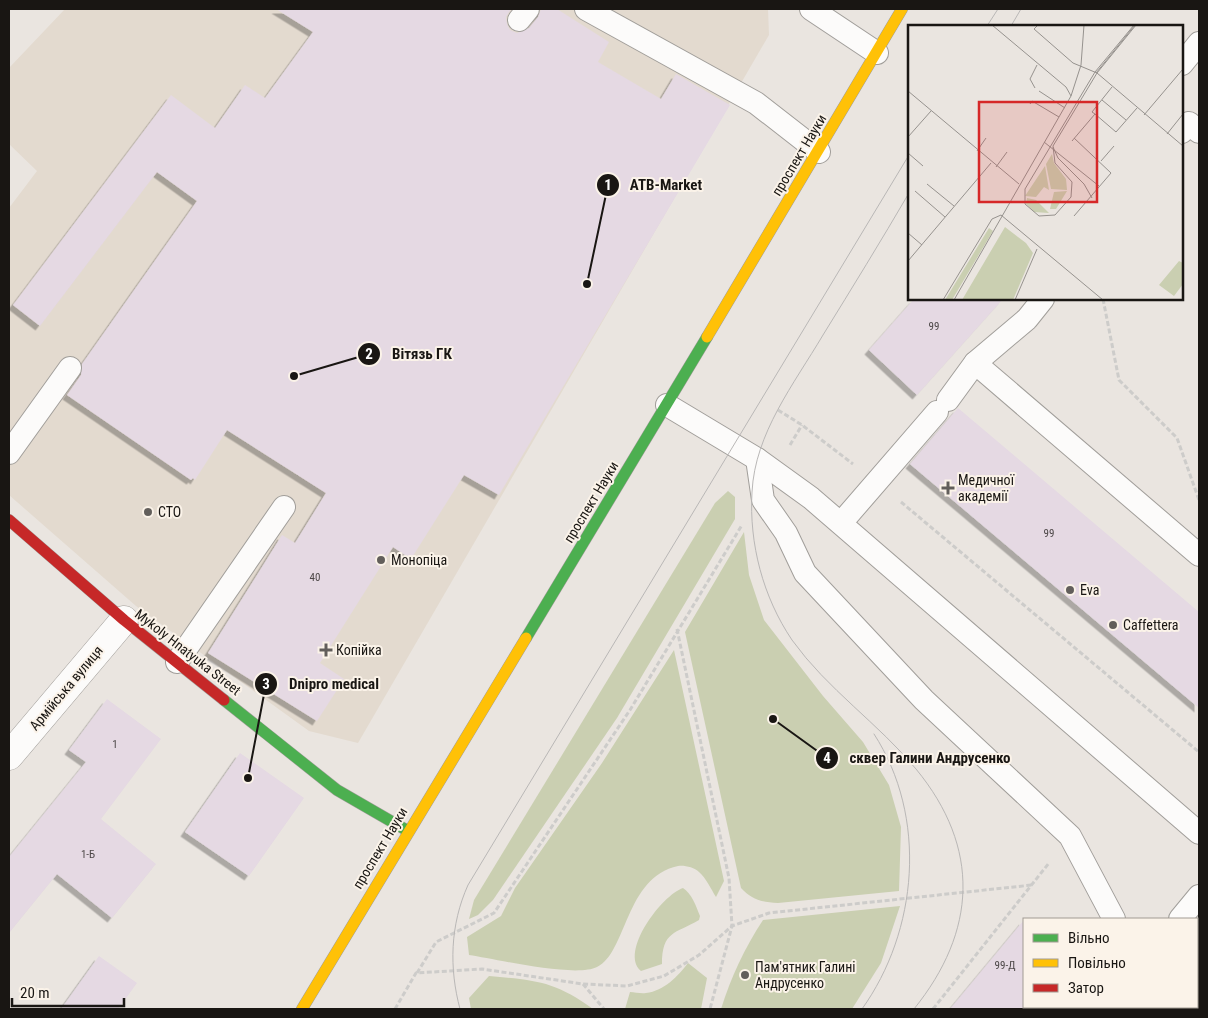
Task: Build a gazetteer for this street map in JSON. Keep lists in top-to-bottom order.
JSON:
{
  "streets": {
    "main road": ["проспект Науки", "Mykoly Hnatyuka Street"],
    "street": ["Армійська вулиця"]
  },
  "crossings": [
    ["проспект Науки", "Mykoly Hnatyuka Street"],
    ["Mykoly Hnatyuka Street", "Армійська вулиця"]
  ],
  "places": {
    "other": [
      "ATB-Market",
      "Вітязь ГК",
      "СТО",
      "Монопіца",
      "Eva",
      "Caffettera",
      "сквер Галини Андрусенко",
      "Dnipro medical",
      "Пам'ятник Галині Андрусенко"
    ],
    "health": ["Медичної академії", "Копійка"]
  },
  "house_numbers": [
    "99",
    "99",
    "40",
    "1",
    "1-Б",
    "99-Д"
  ],
  "legend": ["Вільно", "Повільно", "Затор"],
  "scale_bar": "20 m"
}
